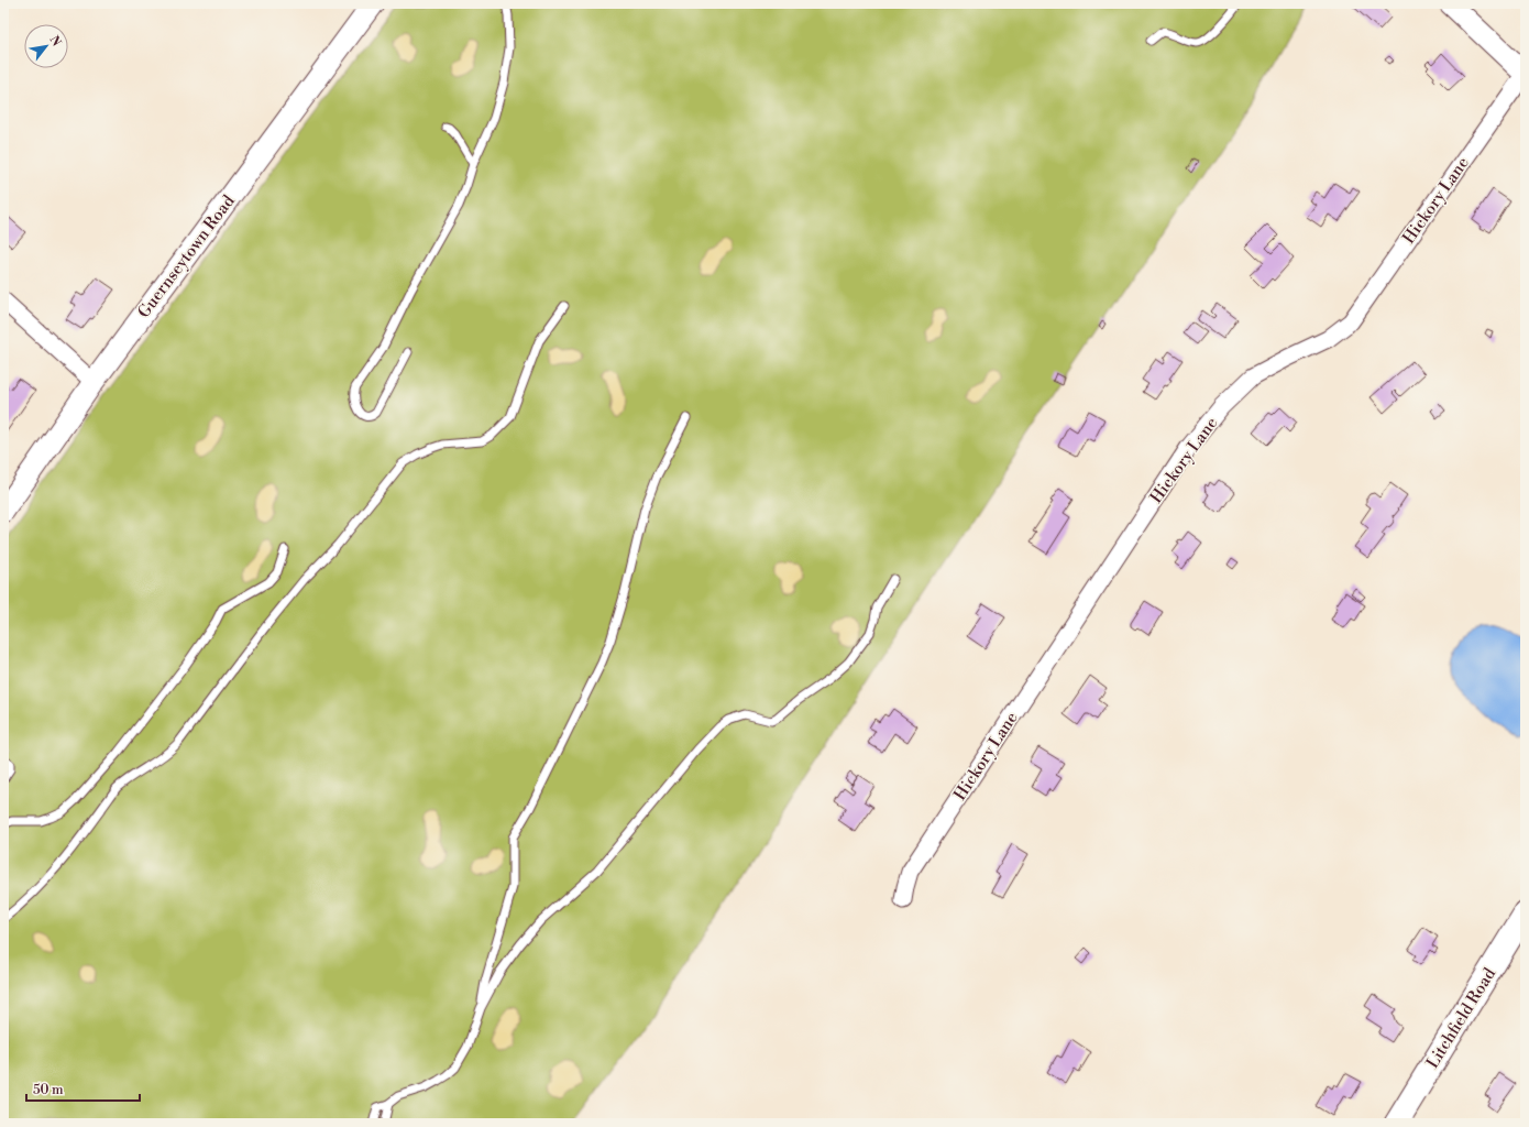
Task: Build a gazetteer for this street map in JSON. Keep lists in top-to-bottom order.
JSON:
{
  "streets": {
    "main road": ["Litchfield Road"],
    "street": ["Hickory Lane", "Guernseytown Road"]
  },
  "scale_bar": "50 m",
  "north": "top right"
}
